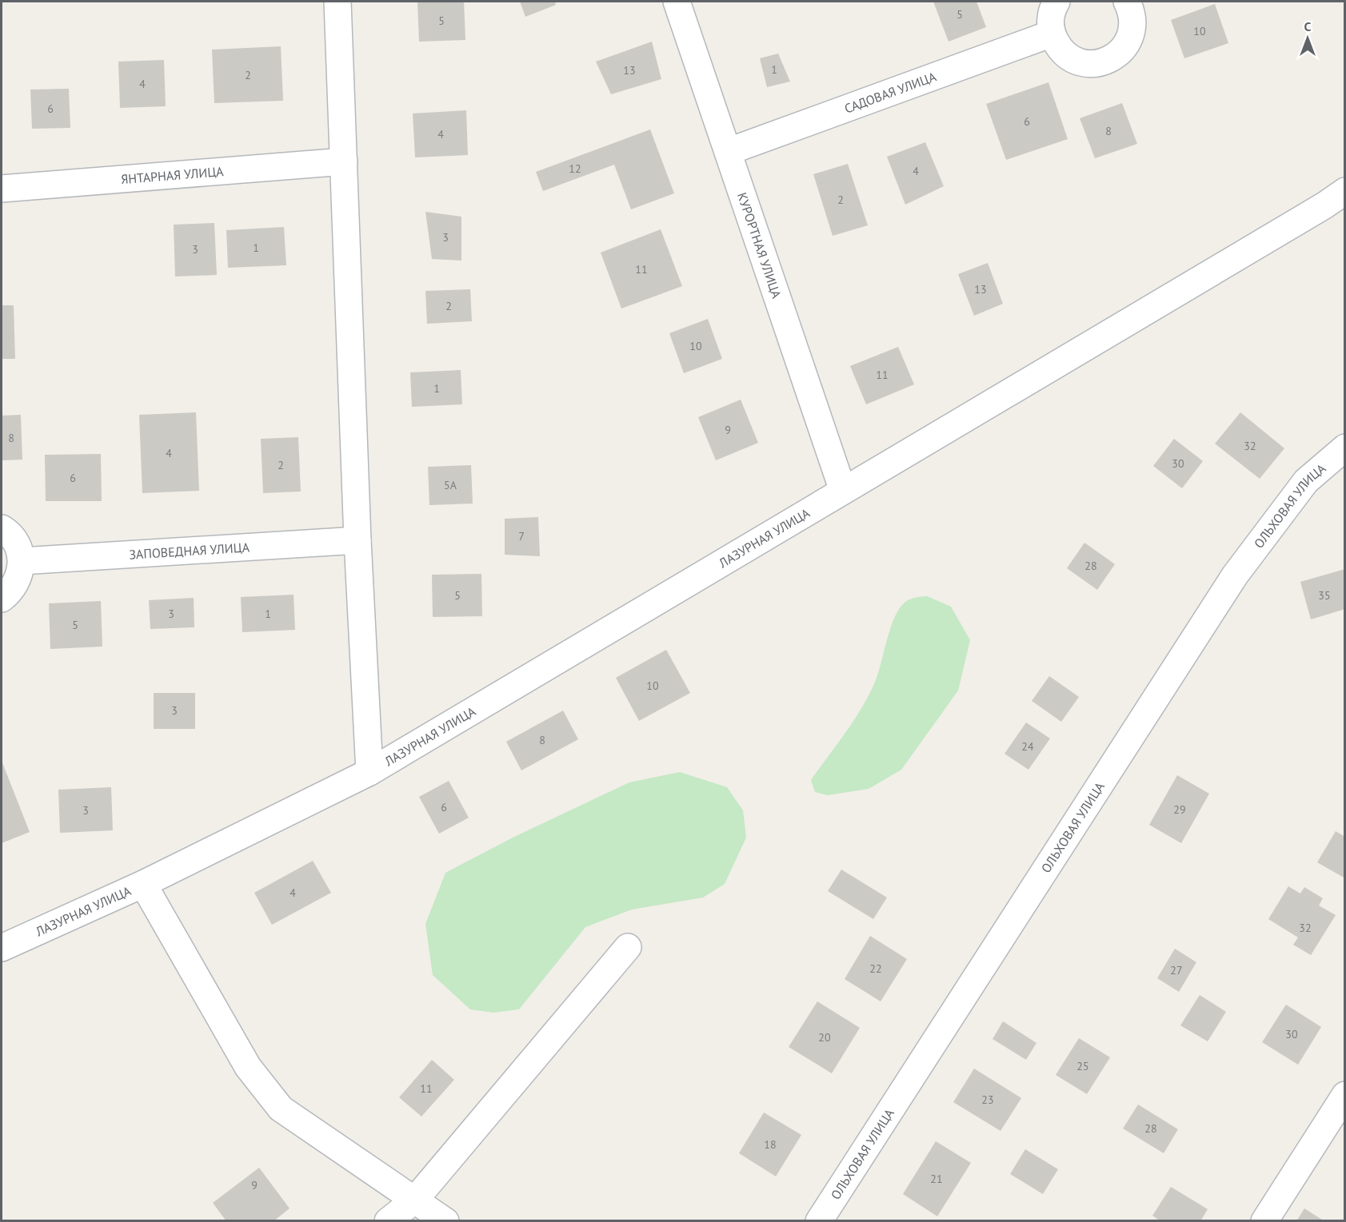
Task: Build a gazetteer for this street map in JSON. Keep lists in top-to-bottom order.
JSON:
{
  "streets": {
    "street": [
      "САДОВАЯ УЛИЦА",
      "ЯНТАРНАЯ УЛИЦА",
      "КУРОРТНАЯ УЛИЦА",
      "ОЛЬХОВАЯ УЛИЦА",
      "ЛАЗУРНАЯ УЛИЦА",
      "ЗАПОВЕДНАЯ УЛИЦА"
    ]
  },
  "crossings": [
    ["САДОВАЯ УЛИЦА", "КУРОРТНАЯ УЛИЦА"],
    ["КУРОРТНАЯ УЛИЦА", "ЛАЗУРНАЯ УЛИЦА"]
  ],
  "house_numbers": [
    "5",
    "5",
    "10",
    "1",
    "13",
    "2",
    "4",
    "6",
    "6",
    "8",
    "4",
    "12",
    "4",
    "2",
    "3",
    "1",
    "3",
    "11",
    "13",
    "2",
    "10",
    "11",
    "1",
    "9",
    "8",
    "32",
    "4",
    "30",
    "2",
    "6",
    "5А",
    "7",
    "28",
    "5",
    "35",
    "3",
    "1",
    "5",
    "10",
    "3",
    "8",
    "24",
    "6",
    "29",
    "3",
    "4",
    "32",
    "22",
    "27",
    "30",
    "20",
    "25",
    "11",
    "23",
    "28",
    "18",
    "21",
    "9"
  ],
  "north": "top"
}
